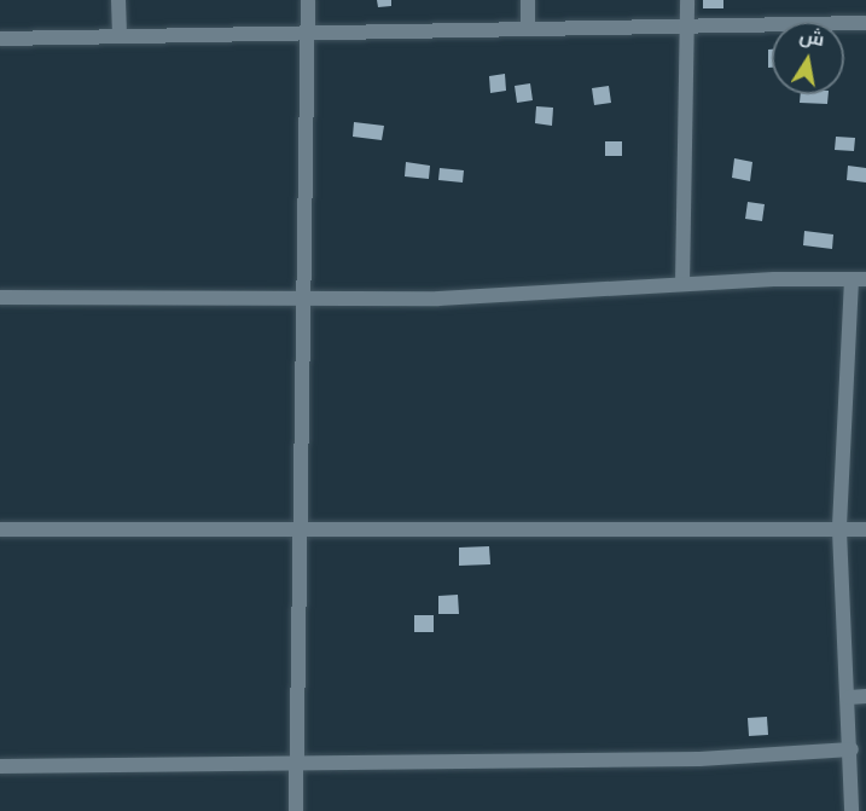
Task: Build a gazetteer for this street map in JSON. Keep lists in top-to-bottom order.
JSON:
{
  "north": "top"
}
